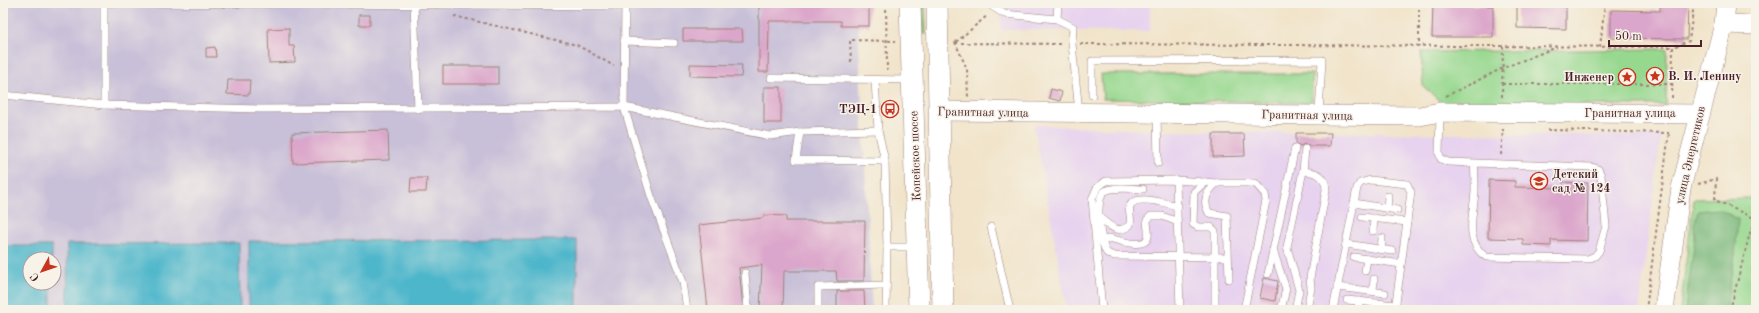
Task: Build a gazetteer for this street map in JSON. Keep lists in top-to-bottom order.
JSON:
{
  "streets": {
    "main road": ["Гранитная улица", "Копейское шоссе"],
    "street": ["улица Энергетиков"]
  },
  "crossings": [
    ["Гранитная улица", "улица Энергетиков"],
    ["Гранитная улица", "Копейское шоссе"]
  ],
  "places": {
    "place": ["В. И. Ленину", "Инженер"],
    "bus stop": ["ТЭЦ-1"],
    "school or university": ["Детский сад № 124"]
  },
  "scale_bar": "50 m",
  "north": "bottom left"
}
